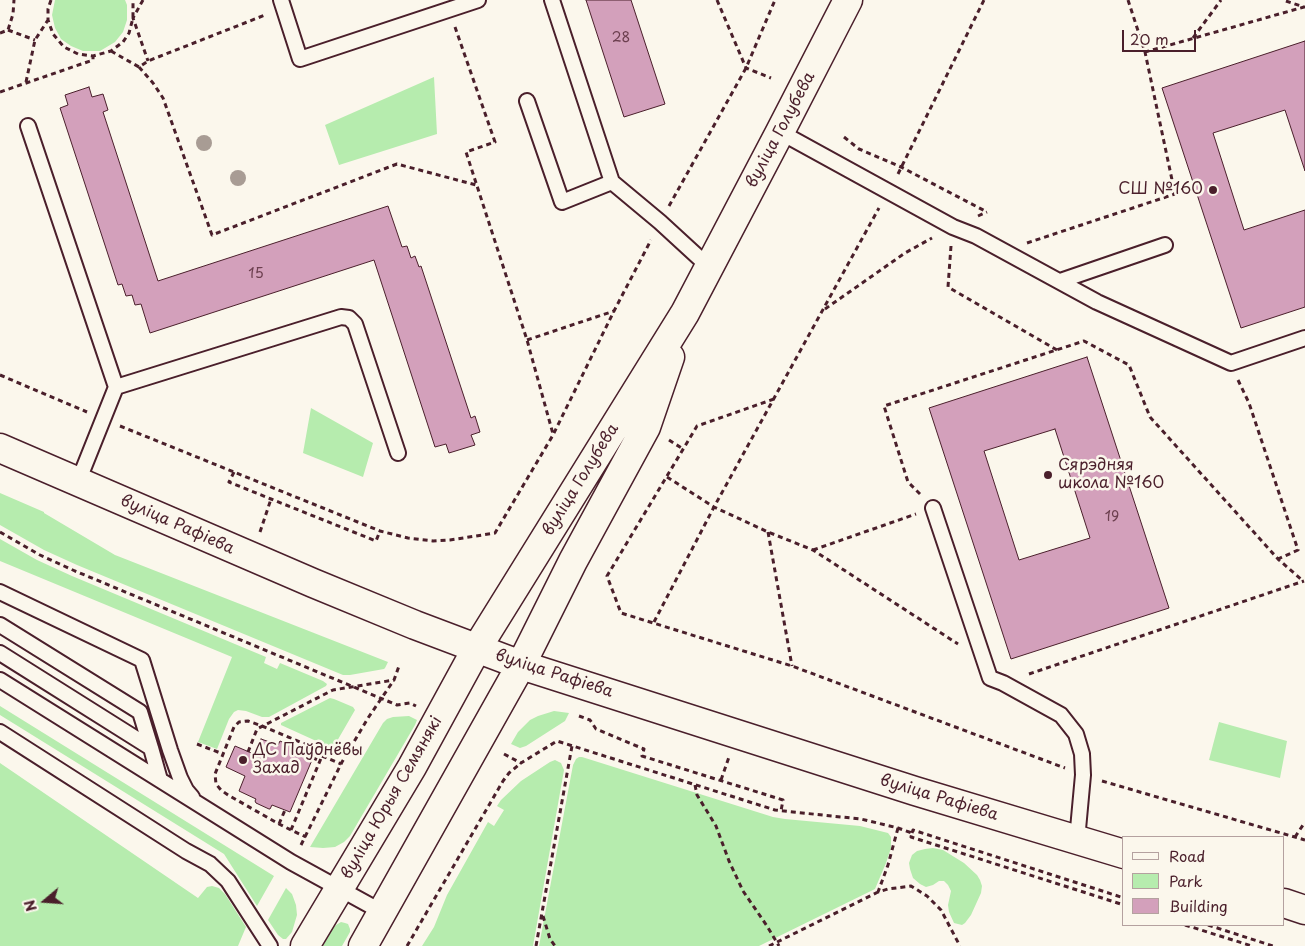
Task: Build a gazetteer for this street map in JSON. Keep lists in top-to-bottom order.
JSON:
{
  "streets": {
    "main road": ["вуліца Голубева", "вуліца Рафіева", "вуліца Юрыя Семянякі"]
  },
  "crossings": [
    ["вуліца Голубева", "вуліца Рафіева"],
    ["вуліца Голубева", "вуліца Юрыя Семянякі"],
    ["вуліца Рафіева", "вуліца Юрыя Семянякі"]
  ],
  "places": ["СШ №160", "Сярэдняя школа №160", "ДС Паўднёвы Захад"],
  "house_numbers": ["28", "15", "19"],
  "legend": ["Road", "Park", "Building"],
  "scale_bar": "20 m",
  "north": "left"
}
